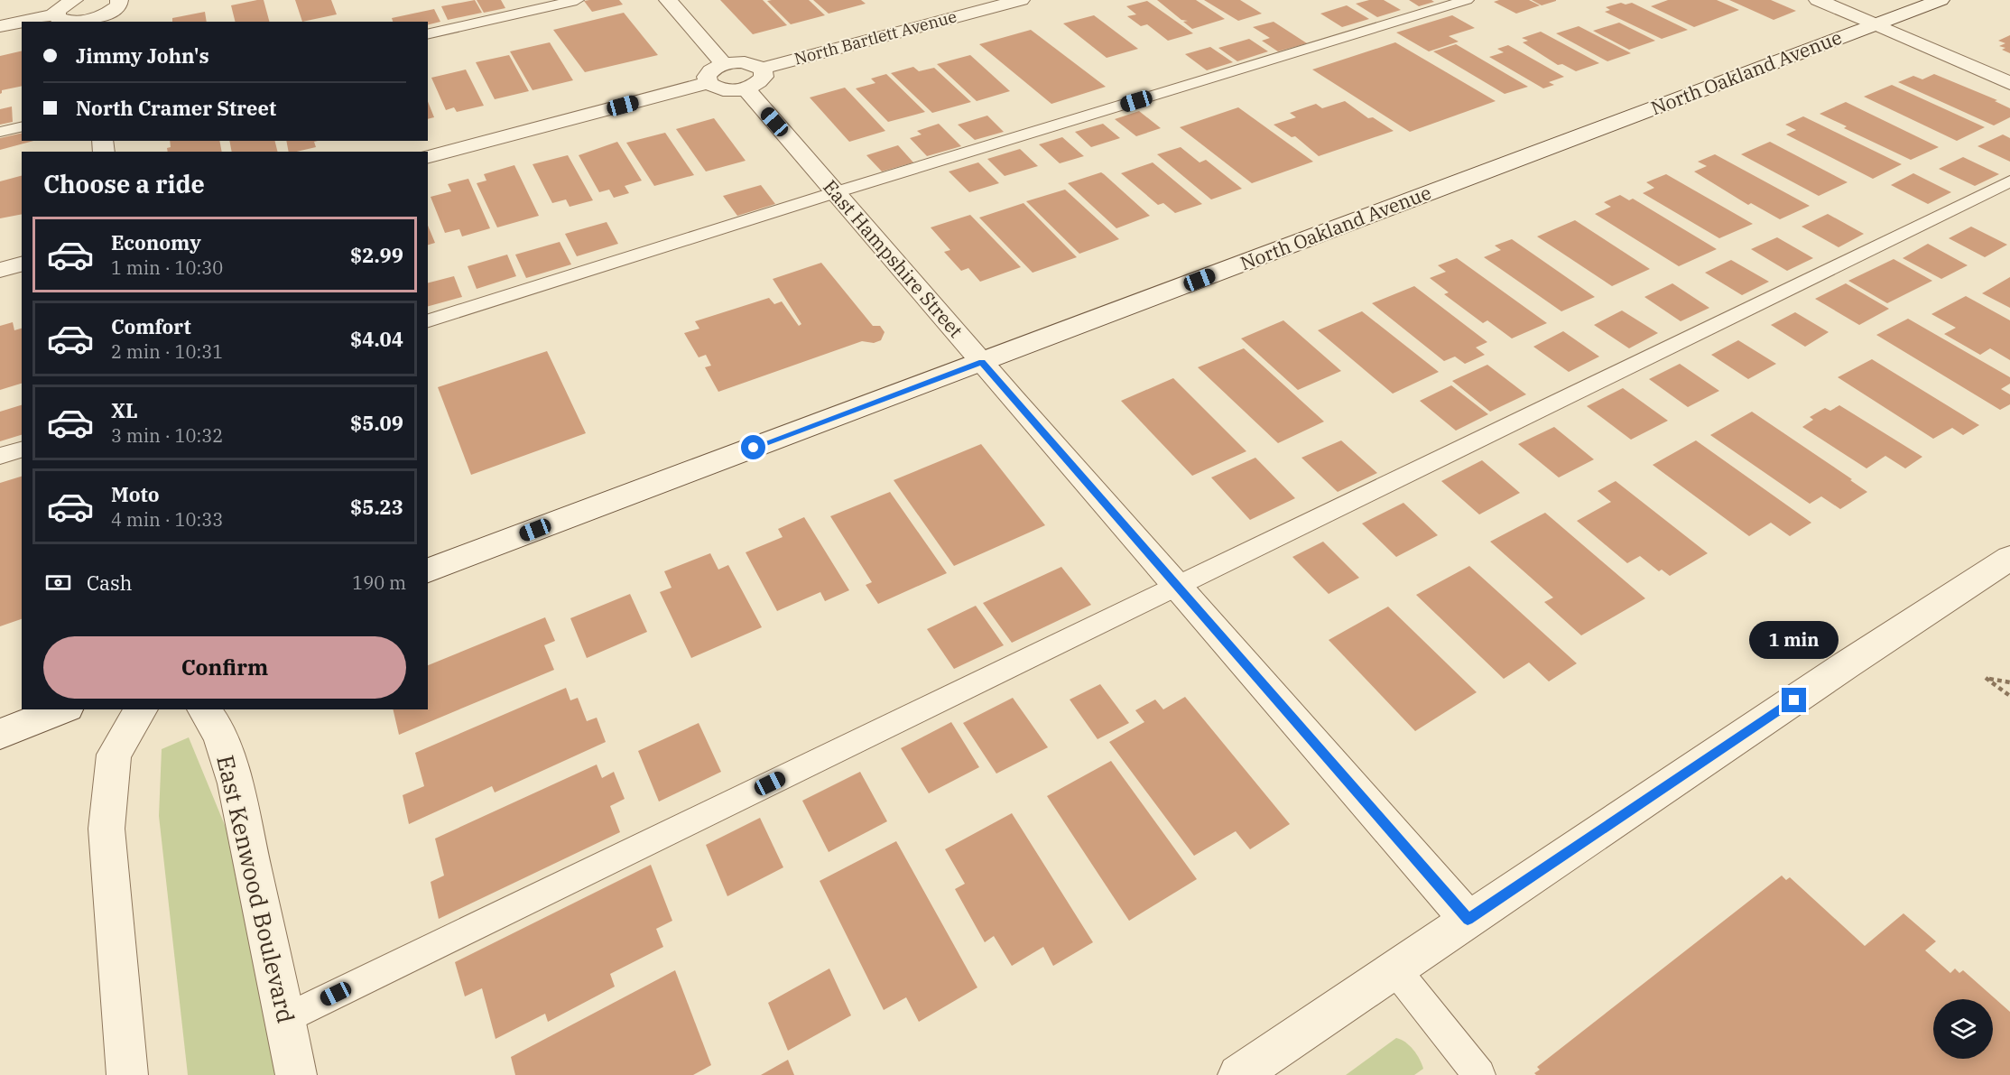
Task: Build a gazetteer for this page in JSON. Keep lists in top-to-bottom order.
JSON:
{
  "streets": {
    "street": [
      "North Bartlett Avenue",
      "North Oakland Avenue",
      "East Hampshire Street",
      "East Kenwood Boulevard"
    ]
  },
  "crossings": [
    ["North Bartlett Avenue", "East Hampshire Street"],
    ["North Oakland Avenue", "East Hampshire Street"]
  ],
  "page": {
    "banner": ["Jimmy John's", "North Cramer Street"],
    "heading": "Choose a ride",
    "list": [
      {
        "name": "Economy",
        "note": "1 min · 10:30",
        "value": "$2.99"
      },
      {
        "name": "Comfort",
        "note": "2 min · 10:31",
        "value": "$4.04"
      },
      {
        "name": "XL",
        "note": "3 min · 10:32",
        "value": "$5.09"
      },
      {
        "name": "Moto",
        "note": "4 min · 10:33",
        "value": "$5.23"
      }
    ],
    "pay": ["Cash", "190 m"],
    "bubble": "1 min",
    "buttons": "Confirm"
  }
}
